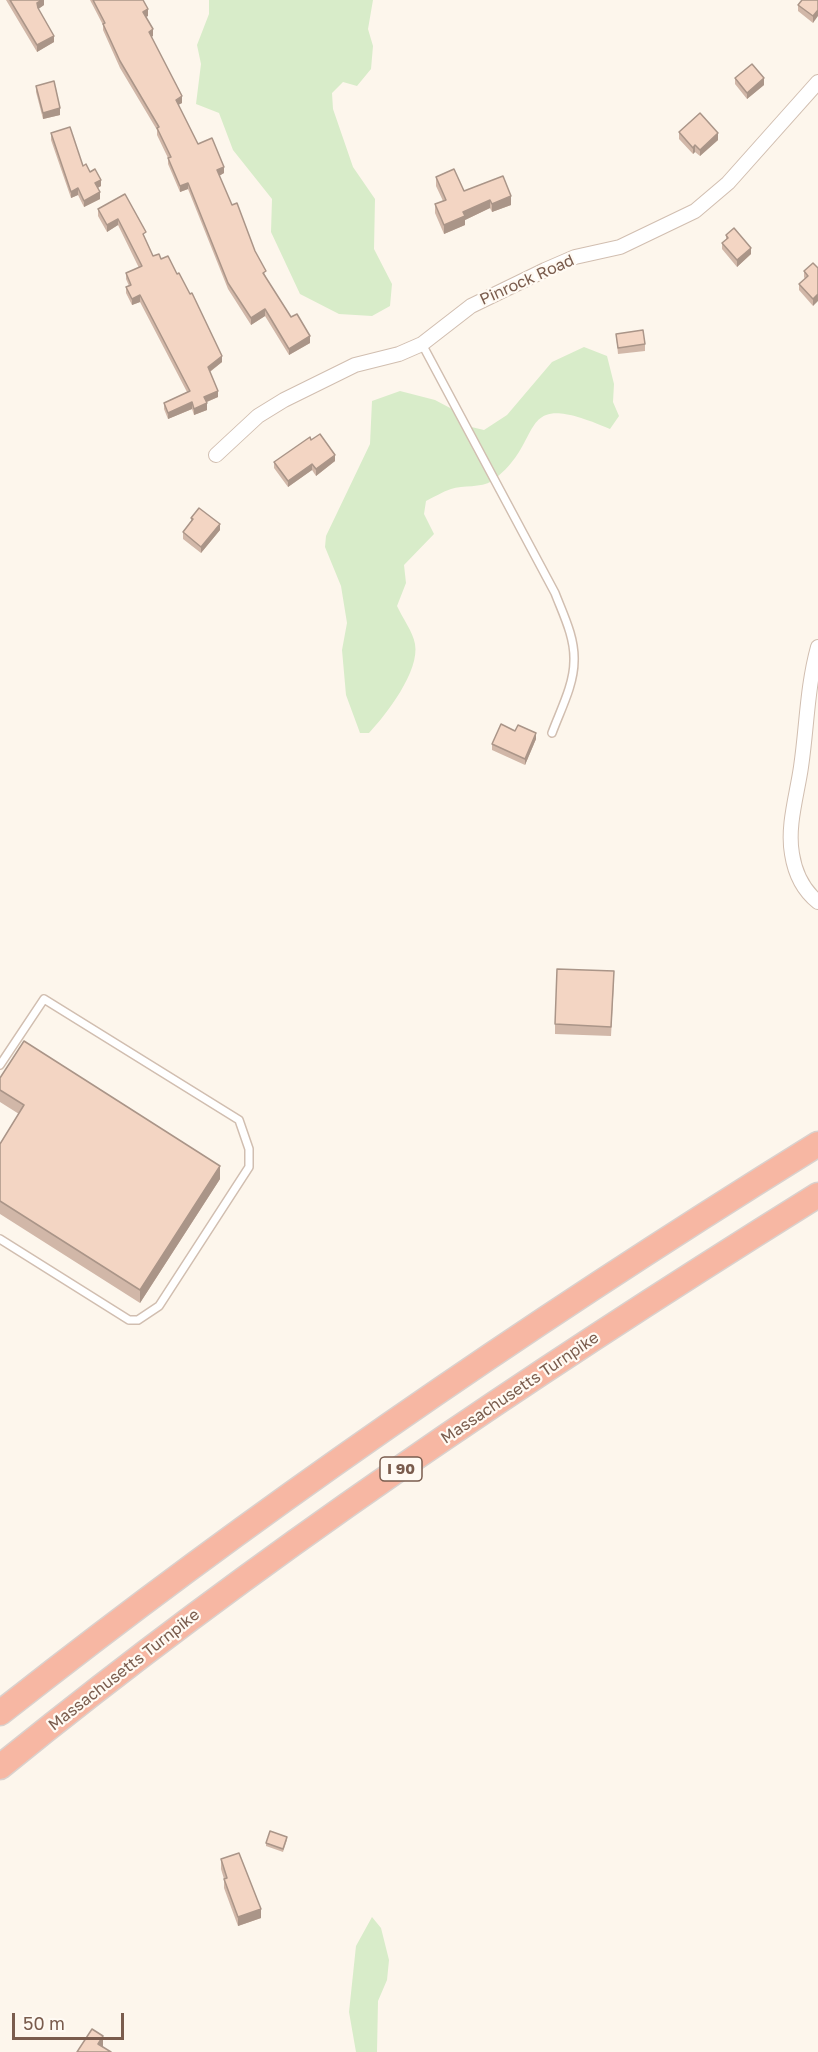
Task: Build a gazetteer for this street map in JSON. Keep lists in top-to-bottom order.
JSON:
{
  "streets": {
    "highway": ["Massachusetts Turnpike", "I 90"],
    "street": ["Pinrock Road"]
  },
  "scale_bar": "50 m"
}
